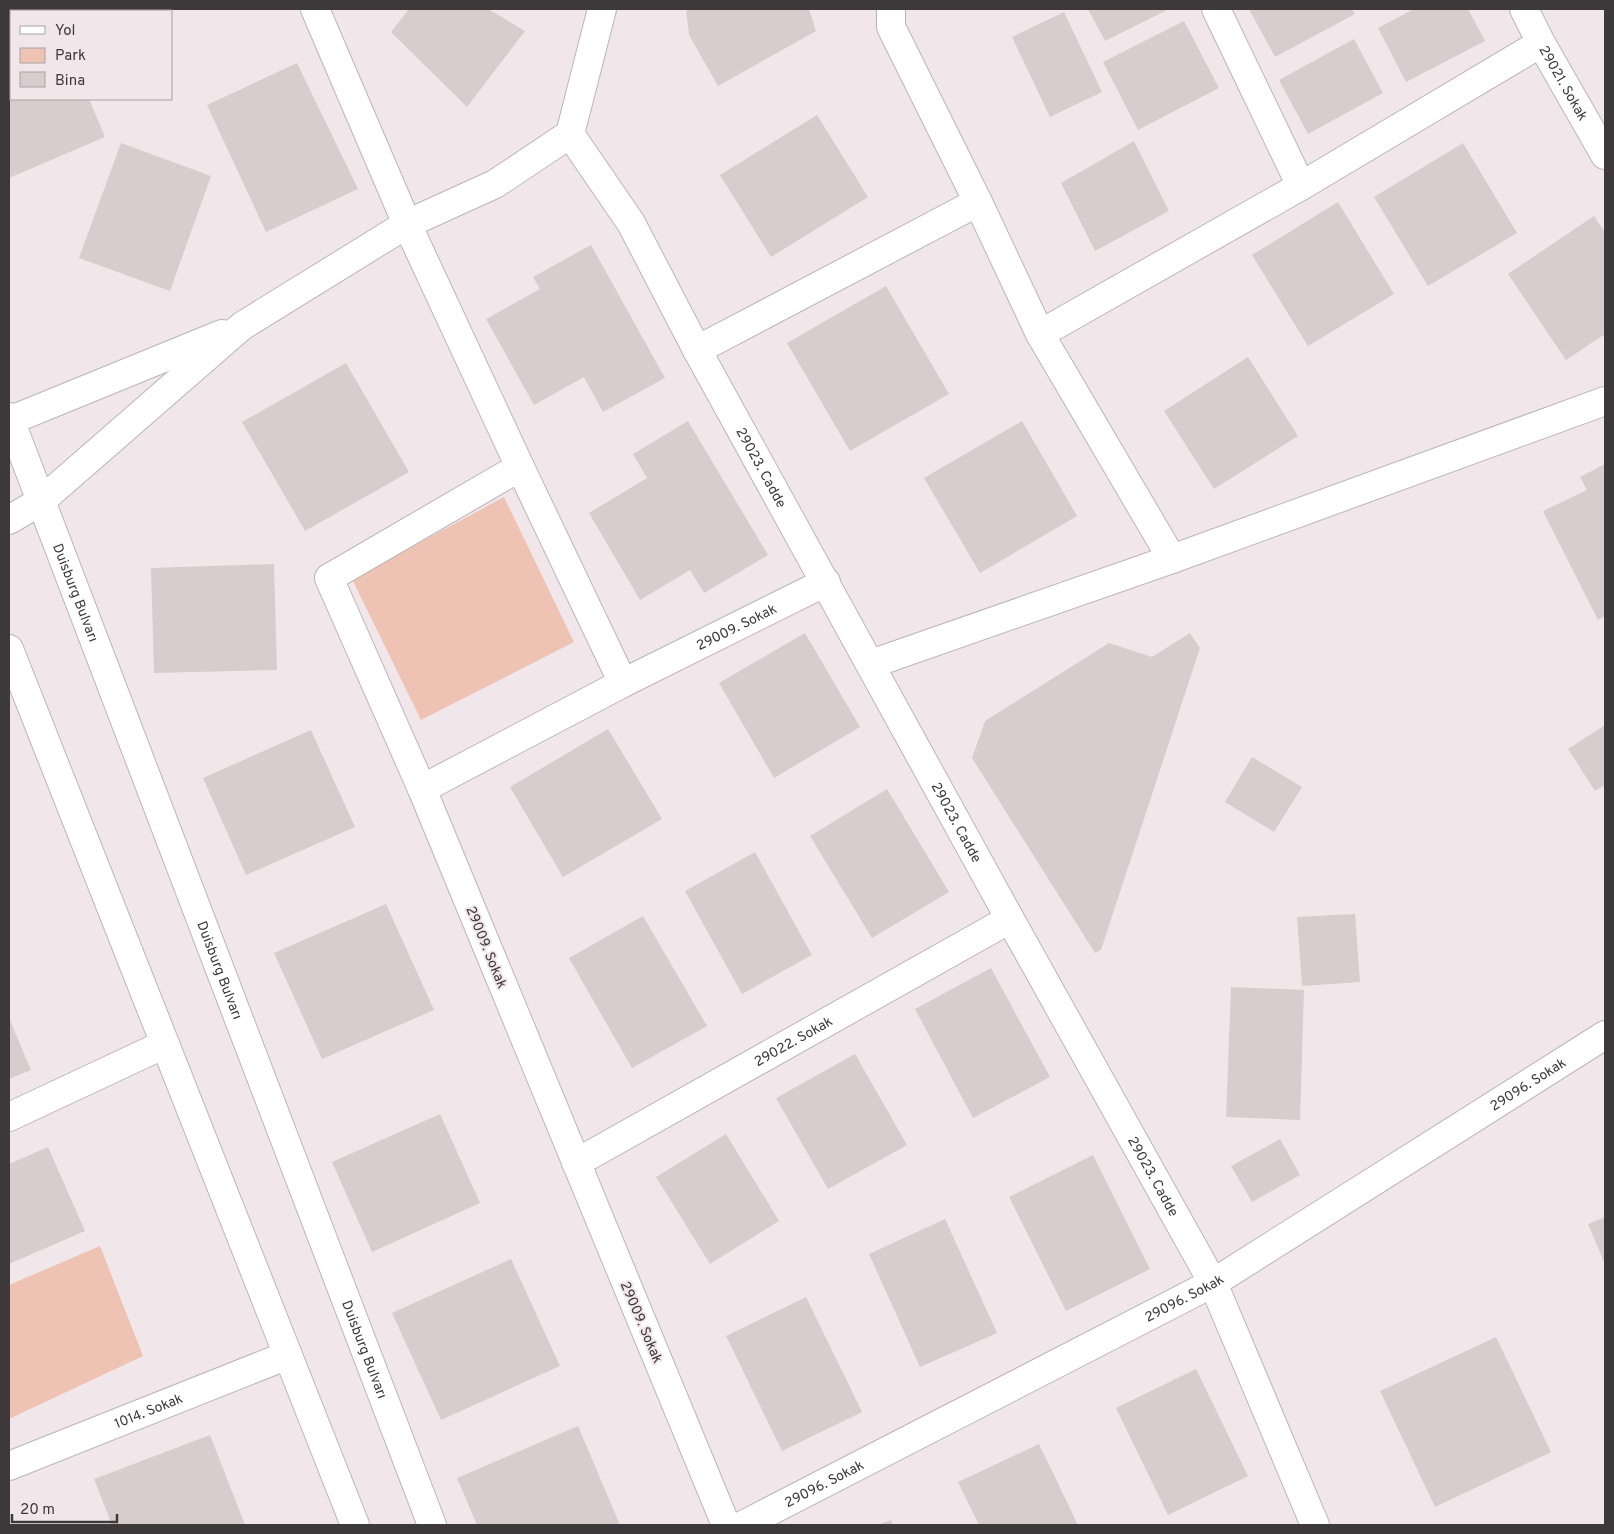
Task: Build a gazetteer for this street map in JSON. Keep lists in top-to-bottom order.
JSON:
{
  "streets": {
    "street": [
      "29021. Sokak",
      "29023. Cadde",
      "Duisburg Bulvarı",
      "29009. Sokak",
      "29022. Sokak",
      "29096. Sokak",
      "1014. Sokak"
    ]
  },
  "crossings": [
    ["29023. Cadde", "29009. Sokak"],
    ["29023. Cadde", "29022. Sokak"],
    ["29023. Cadde", "29096. Sokak"],
    ["29009. Sokak", "29022. Sokak"]
  ],
  "legend": ["Yol", "Park", "Bina"],
  "scale_bar": "20 m"
}
